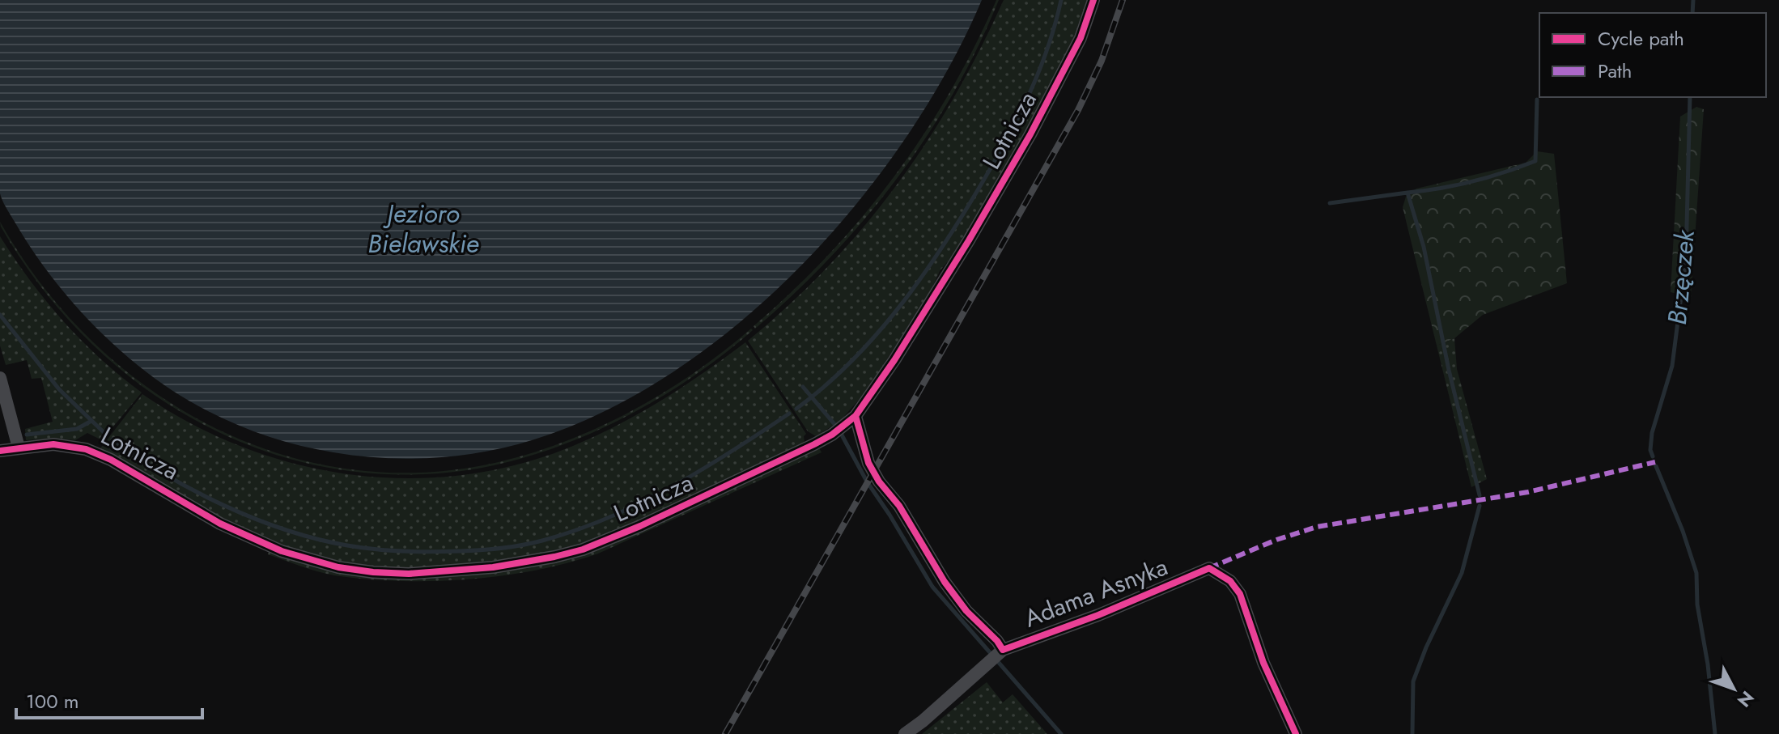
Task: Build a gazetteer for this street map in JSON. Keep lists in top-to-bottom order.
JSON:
{
  "streets": {
    "street": ["Lotnicza", "Adama Asnyka"]
  },
  "water": ["Jezioro Bielawskie", "Brzęczek"],
  "legend": ["Cycle path", "Path"],
  "scale_bar": "100 m",
  "north": "bottom right"
}
